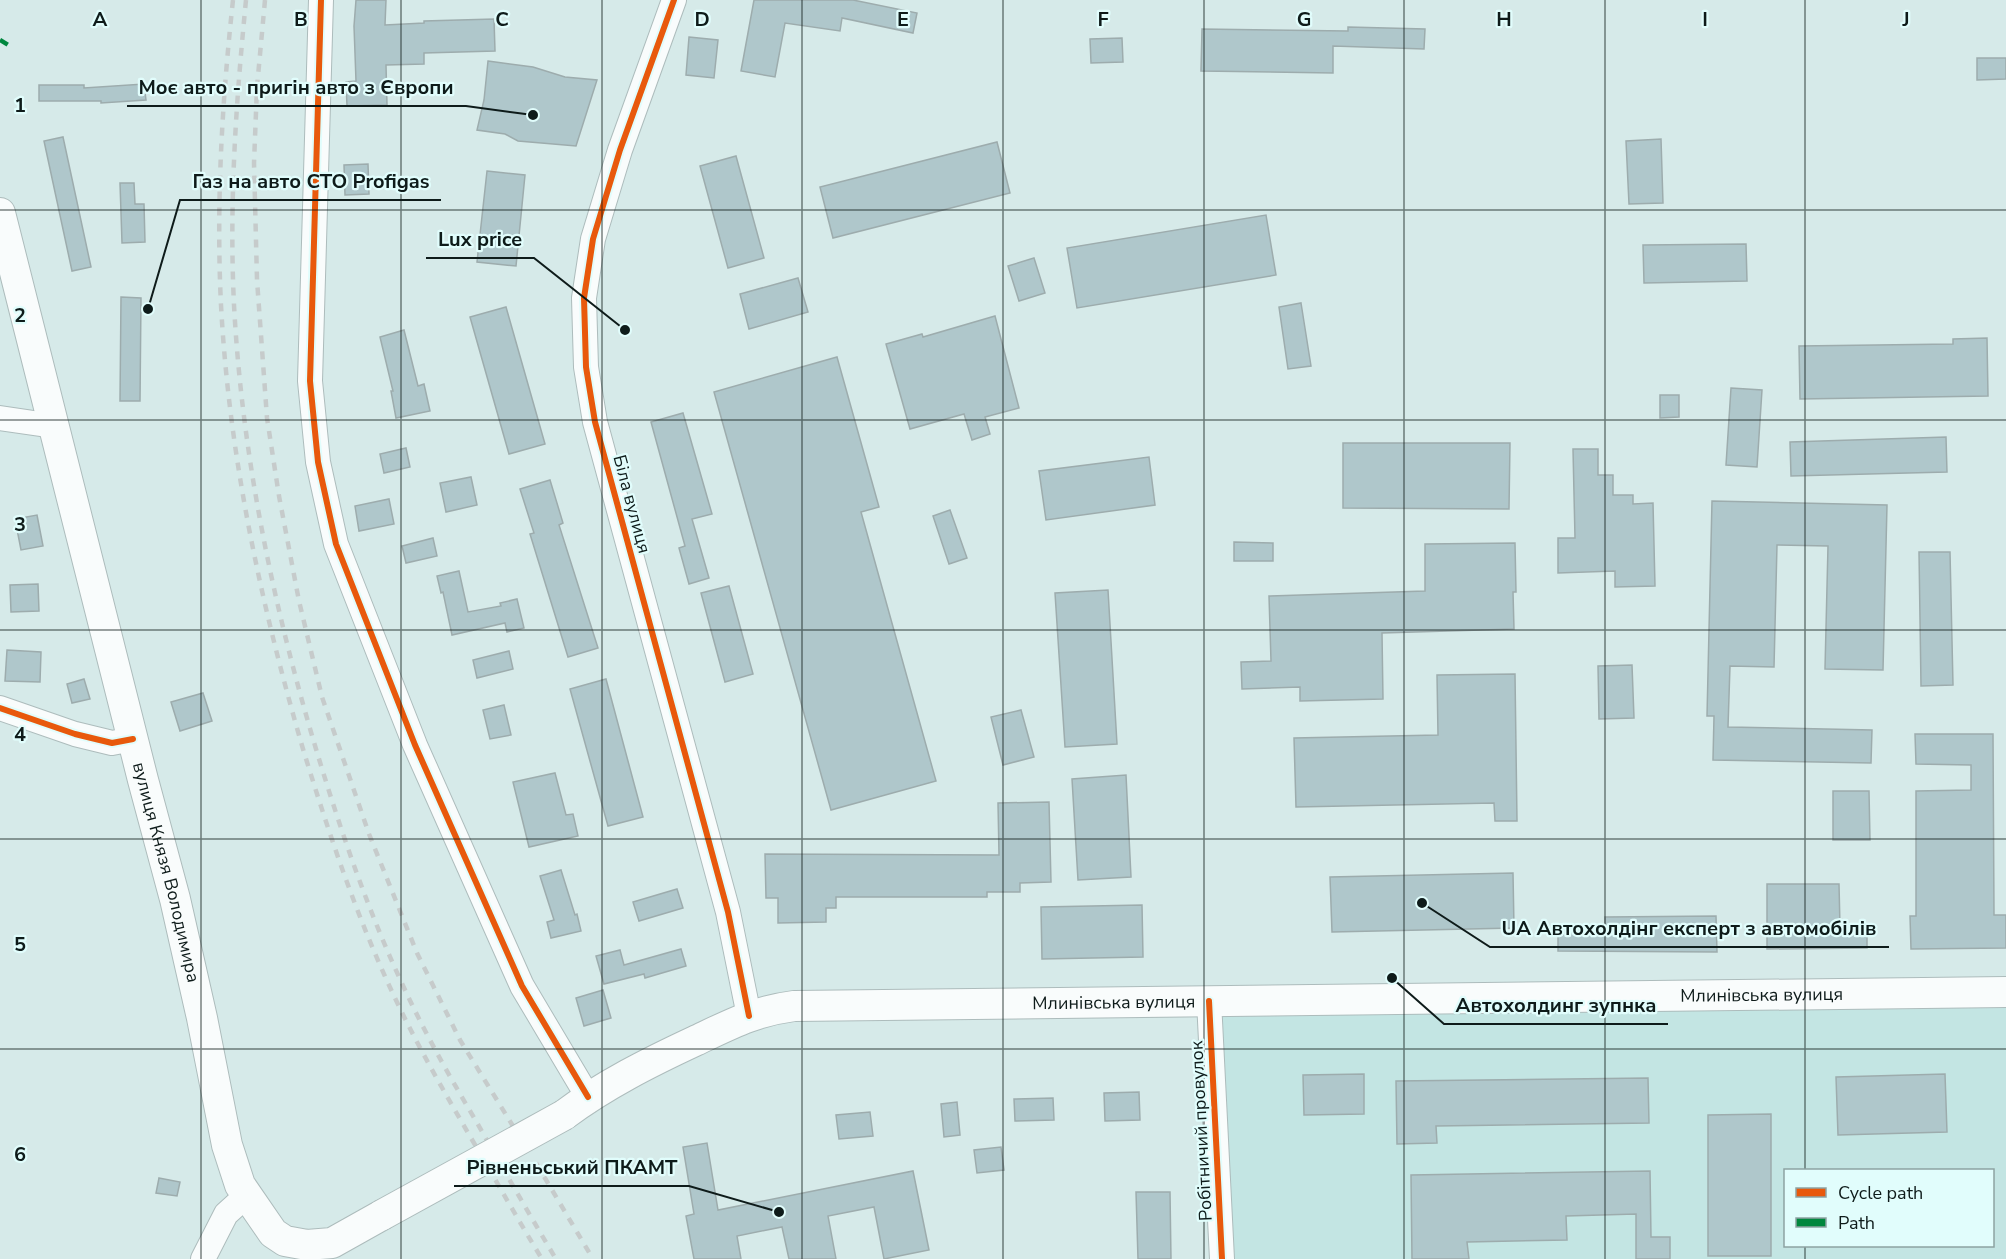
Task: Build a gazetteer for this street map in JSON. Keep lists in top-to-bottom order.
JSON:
{
  "streets": {
    "main road": ["вулиця Князя Володимира", "Млинівська вулиця"],
    "street": ["Біла вулиця", "Робітничий провулок"]
  },
  "crossings": [
    ["Біла вулиця", "Млинівська вулиця"],
    ["вулиця Князя Володимира", "Млинівська вулиця"],
    ["Млинівська вулиця", "Робітничий провулок"]
  ],
  "places": [
    "Моє авто - пригін авто з Європи",
    "Газ на авто СТО Profigas",
    "Lux price",
    "UA Автохолдінг експерт з автомобілів",
    "Автохолдинг зупнка",
    "Рівненьський ПКАМТ"
  ],
  "legend": ["Cycle path", "Path"],
  "grid": {
    "columns": [
      "A",
      "B",
      "C",
      "D",
      "E",
      "F",
      "G",
      "H",
      "I",
      "J"
    ],
    "rows": [
      "1",
      "2",
      "3",
      "4",
      "5",
      "6"
    ]
  }
}
